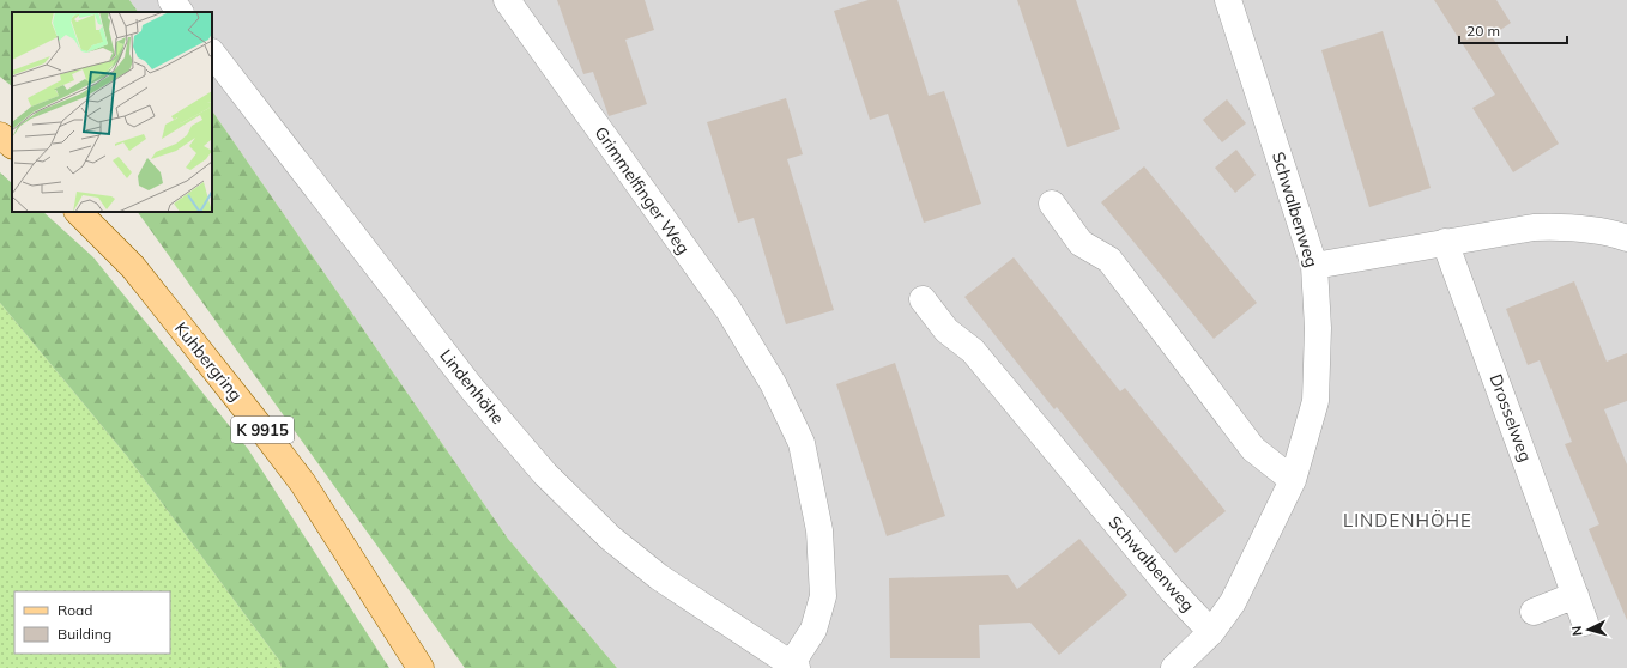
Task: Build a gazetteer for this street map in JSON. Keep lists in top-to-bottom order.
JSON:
{
  "streets": {
    "main road": ["Kuhbergring", "K 9915"],
    "street": [
      "Grimmelfinger Weg",
      "Schwalbenweg",
      "Lindenhöhe",
      "Drosselweg"
    ]
  },
  "crossings": [
    ["Grimmelfinger Weg", "Lindenhöhe"]
  ],
  "districts": ["LINDENHÖHE"],
  "legend": ["Road", "Building"],
  "scale_bar": "20 m",
  "north": "left"
}
